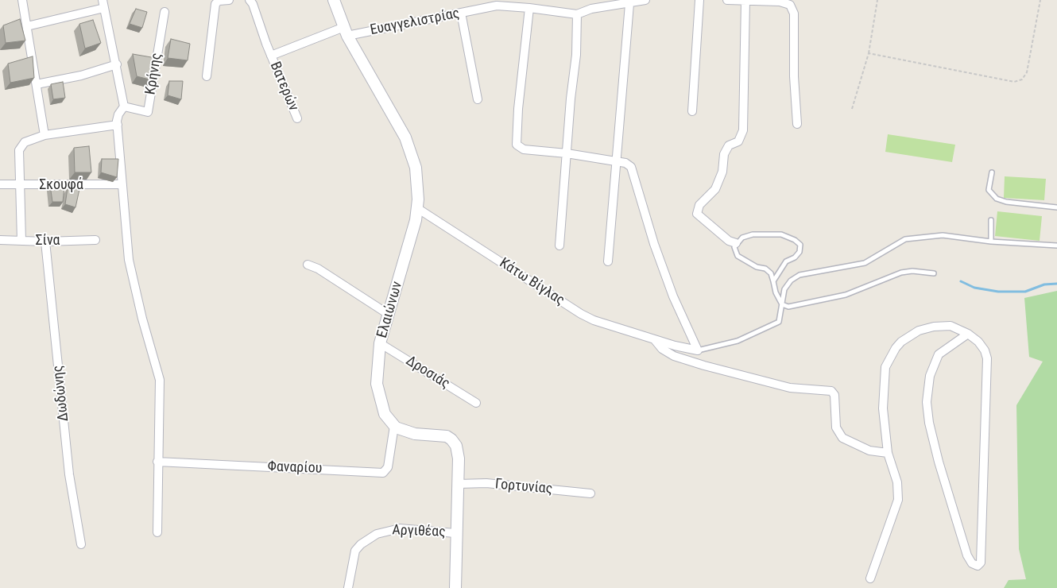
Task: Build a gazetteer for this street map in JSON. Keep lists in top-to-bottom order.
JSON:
{
  "streets": {
    "main road": ["Ελαιώνων"],
    "street": [
      "Ευαγγελιστρίας",
      "Κρήνης",
      "Βατερών",
      "Σκουφά",
      "Σίνα",
      "Κάτω Βίγλας",
      "Δροσιάς",
      "Δωδώνης",
      "Φαναρίου",
      "Γορτυνίας",
      "Αργιθέας"
    ]
  },
  "crossings": [
    ["Ευαγγελιστρίας", "Βατερών"],
    ["Ευαγγελιστρίας", "Ελαιώνων"],
    ["Σίνα", "Δωδώνης"],
    ["Κάτω Βίγλας", "Ελαιώνων"],
    ["Ελαιώνων", "Δροσιάς"],
    ["Ελαιώνων", "Φαναρίου"]
  ]
}
